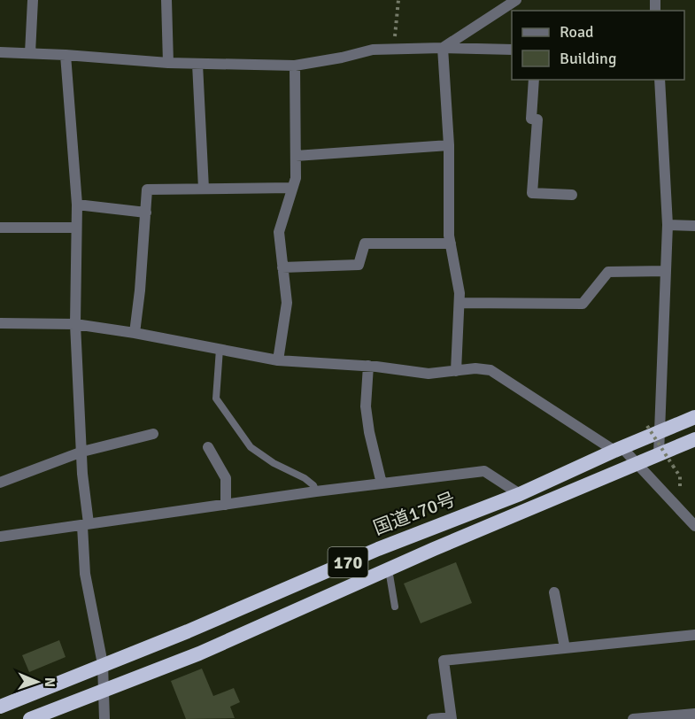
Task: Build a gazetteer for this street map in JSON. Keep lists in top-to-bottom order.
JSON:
{
  "streets": {
    "highway": ["国道170号", "170"]
  },
  "legend": ["Road", "Building"],
  "north": "right"
}
